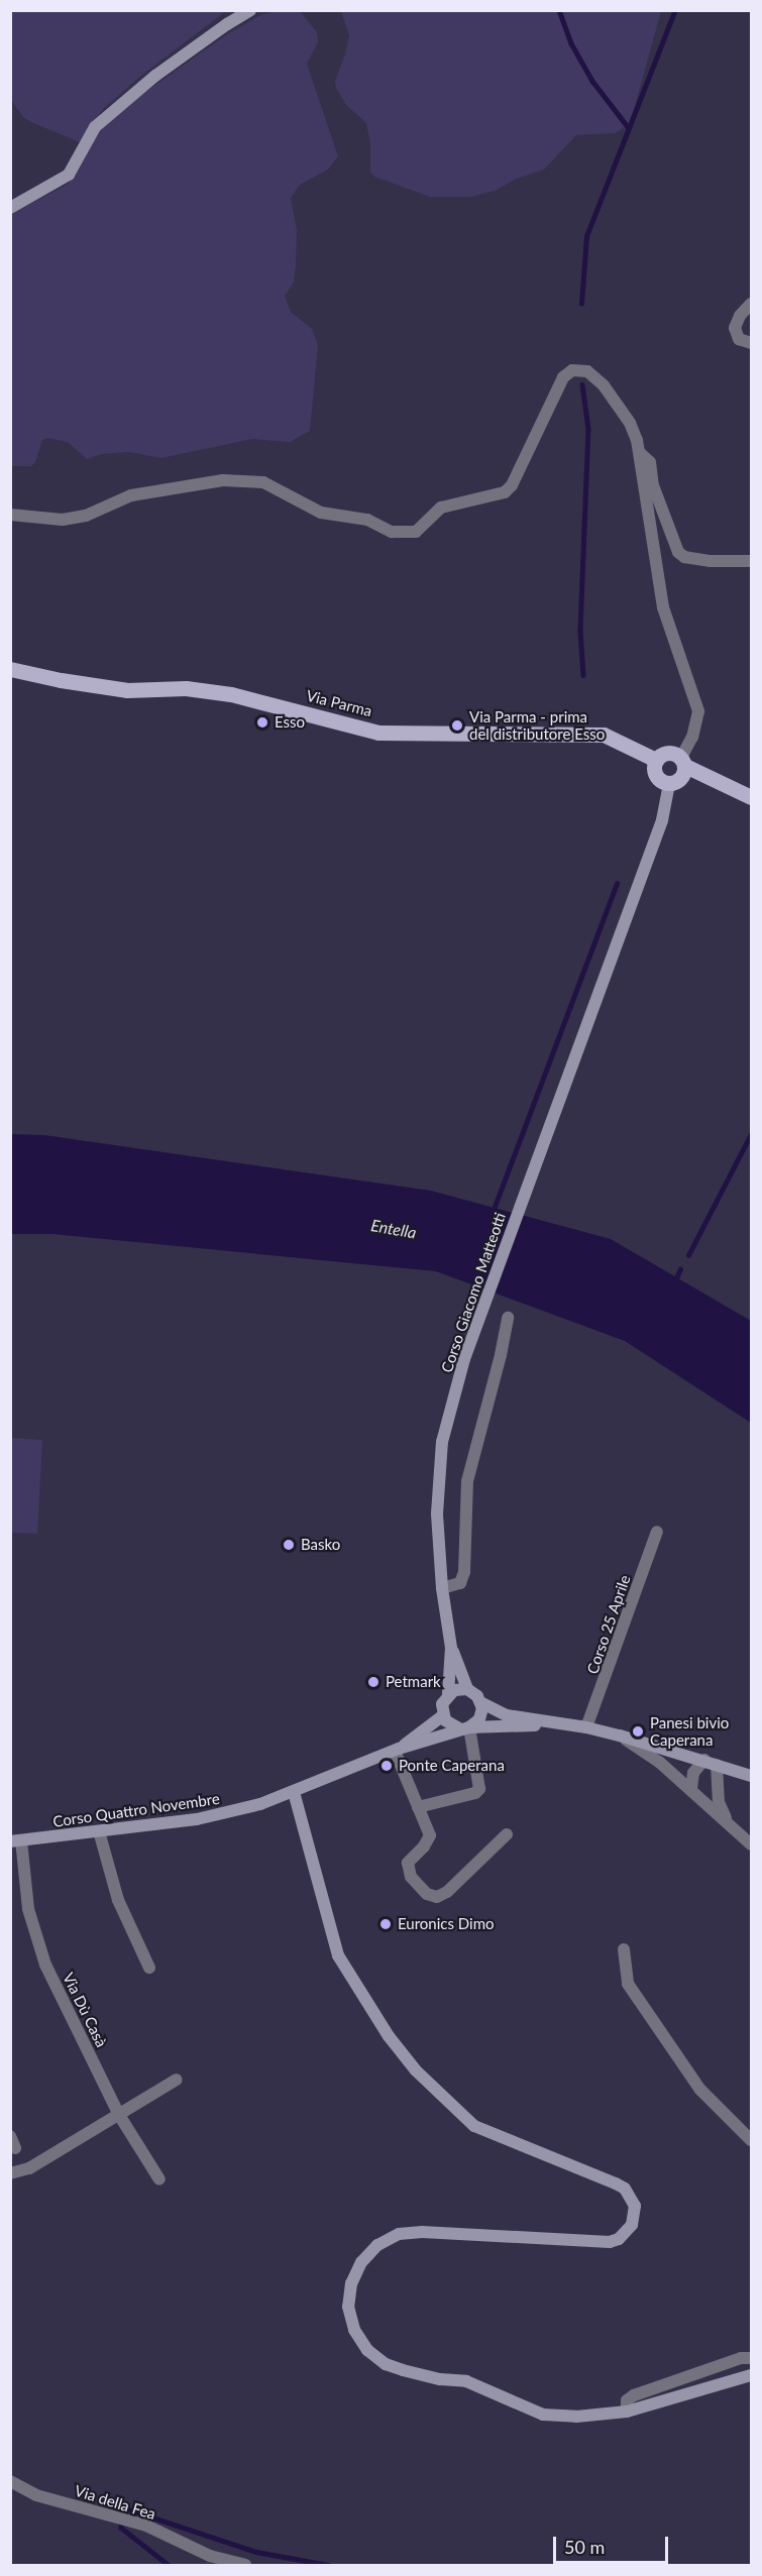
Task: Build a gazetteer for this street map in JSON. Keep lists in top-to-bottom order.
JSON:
{
  "streets": {
    "main road": ["Via Parma", "Corso Giacomo Matteotti", "Corso Quattro Novembre"],
    "street": ["Corso 25 Aprile", "Via Dù Casà", "Via della Fea"]
  },
  "crossings": [
    ["Via Parma", "Corso Giacomo Matteotti"],
    ["Corso Quattro Novembre", "Via Dù Casà"]
  ],
  "water": ["Entella"],
  "places": [
    "Esso",
    "Via Parma - prima del distributore Esso",
    "Basko",
    "Petmark",
    "Panesi bivio Caperana",
    "Ponte Caperana",
    "Euronics Dimo"
  ],
  "scale_bar": "50 m"
}
